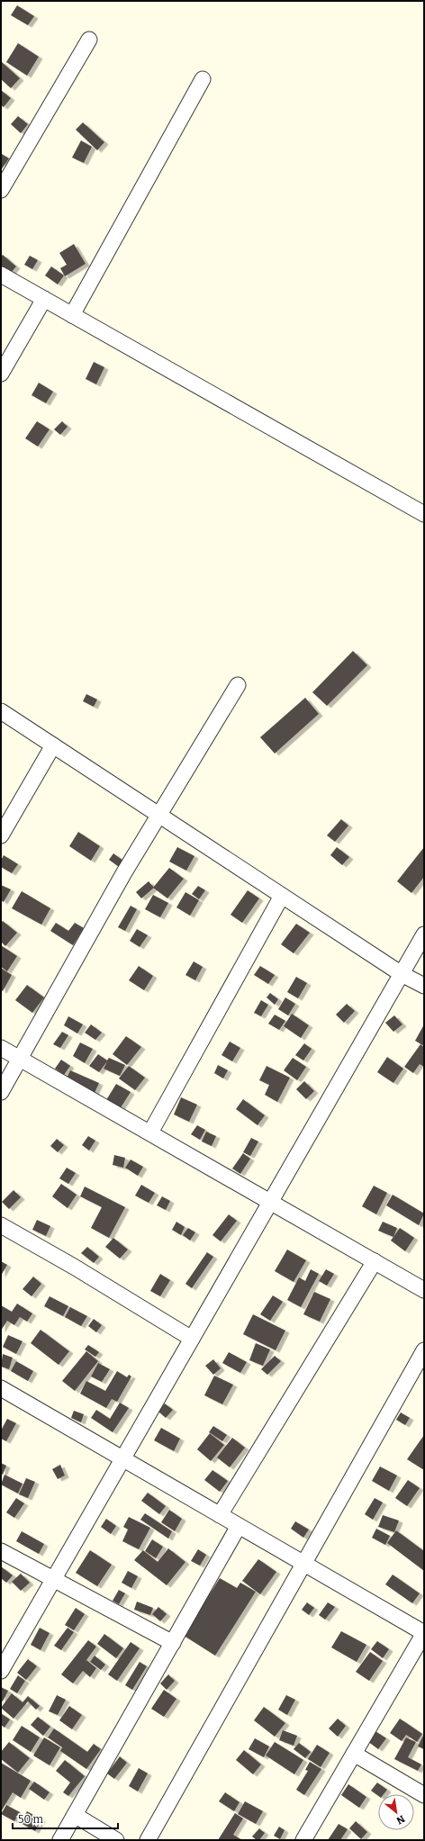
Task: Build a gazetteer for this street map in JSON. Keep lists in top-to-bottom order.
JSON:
{
  "scale_bar": "50 m",
  "north": "bottom right"
}
